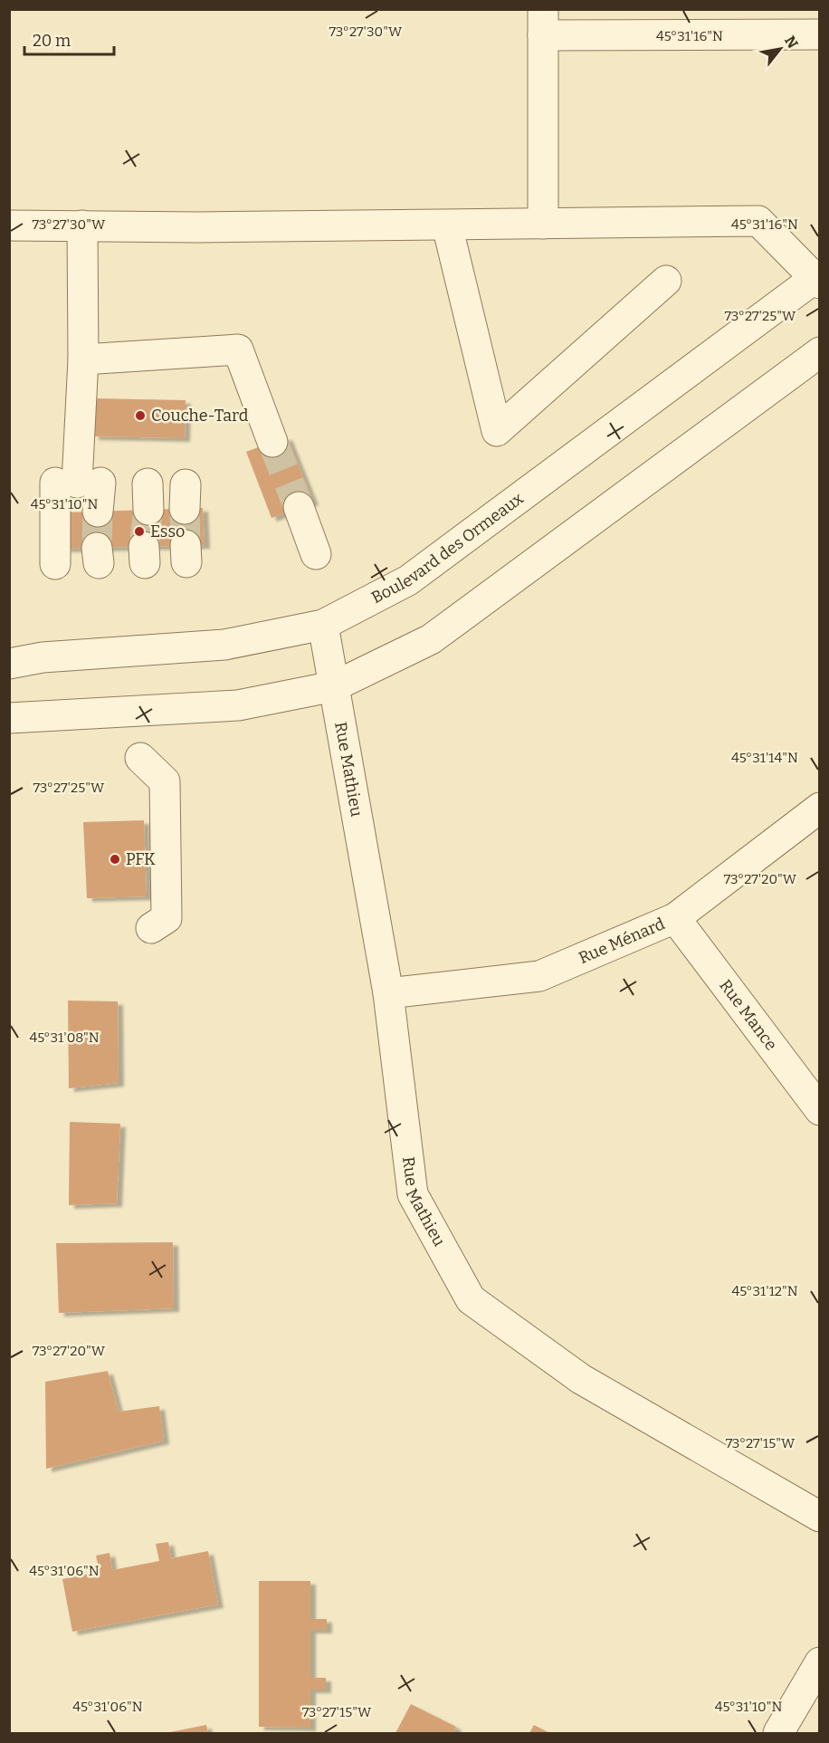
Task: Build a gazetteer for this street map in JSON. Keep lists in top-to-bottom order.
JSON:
{
  "streets": {
    "street": [
      "Boulevard des Ormeaux",
      "Rue Mathieu",
      "Rue Ménard",
      "Rue Mance"
    ]
  },
  "crossings": [
    ["Boulevard des Ormeaux", "Rue Mathieu"],
    ["Rue Mathieu", "Rue Ménard"],
    ["Rue Ménard", "Rue Mance"]
  ],
  "places": ["Couche-Tard", "Esso", "PFK"],
  "scale_bar": "20 m",
  "north": "top right",
  "coordinates": [
    "73°27'30\"W",
    "45°31'16\"N",
    "73°27'25\"W",
    "45°31'10\"N",
    "45°31'14\"N",
    "73°27'20\"W",
    "45°31'08\"N",
    "45°31'12\"N",
    "73°27'15\"W",
    "45°31'06\"N"
  ]
}
